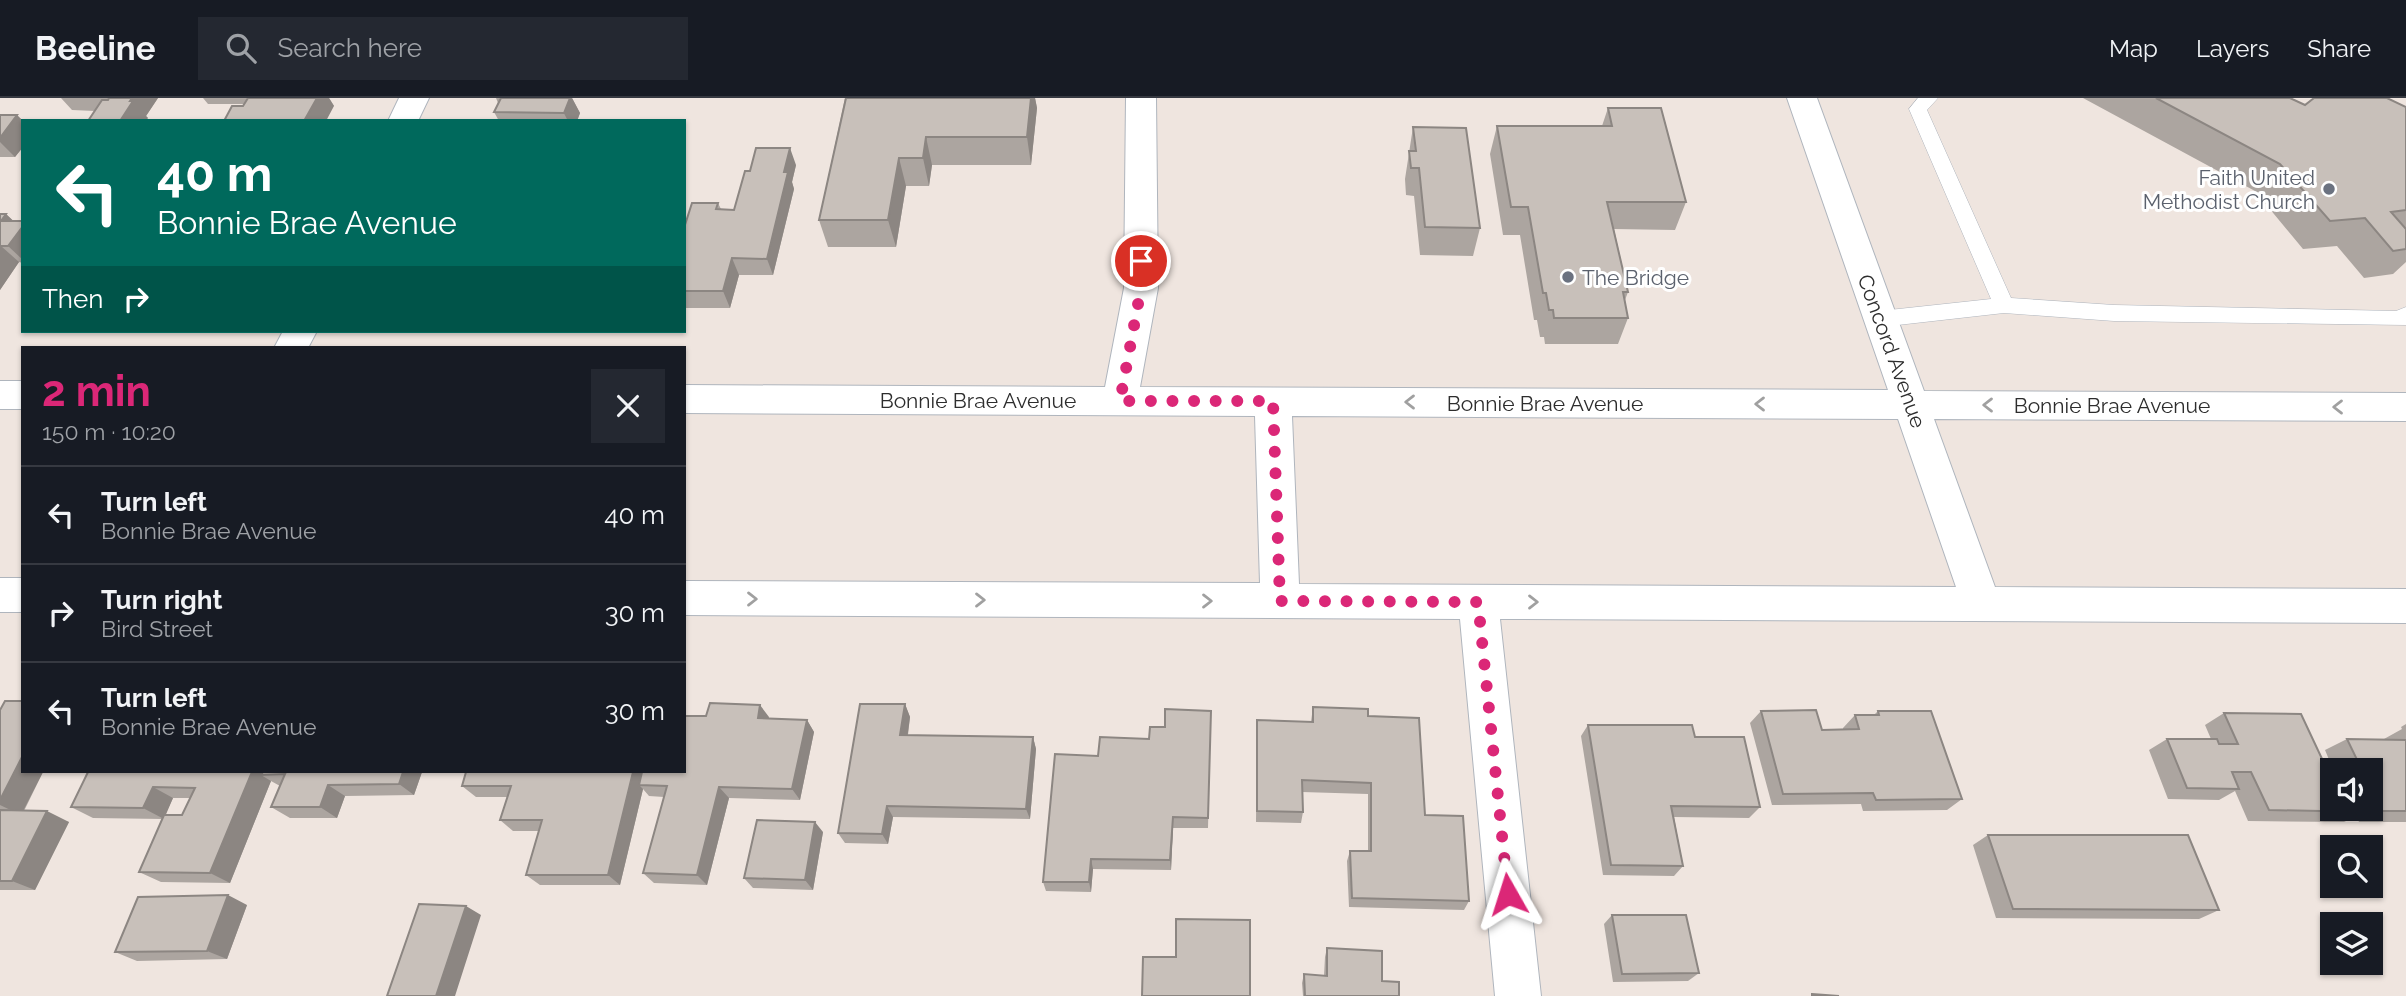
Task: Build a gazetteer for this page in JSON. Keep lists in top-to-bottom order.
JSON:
{
  "streets": {
    "street": ["Concord Avenue", "Bonnie Brae Avenue"]
  },
  "crossings": [
    ["Concord Avenue", "Bonnie Brae Avenue"]
  ],
  "places": ["Faith United Methodist Church", "The Bridge"],
  "page": {
    "header": "Beeline",
    "search": "Search here",
    "nav": ["Map", "Layers", "Share"],
    "turn": ["40 m", "Bonnie Brae Avenue"],
    "then": "Then",
    "heading": ["2 min", "150 m · 10:20"],
    "list": [
      {
        "name": "Turn left",
        "note": "Bonnie Brae Avenue",
        "value": "40 m"
      },
      {
        "name": "Turn right",
        "note": "Bird Street",
        "value": "30 m"
      },
      {
        "name": "Turn left",
        "note": "Bonnie Brae Avenue",
        "value": "30 m"
      }
    ]
  }
}
